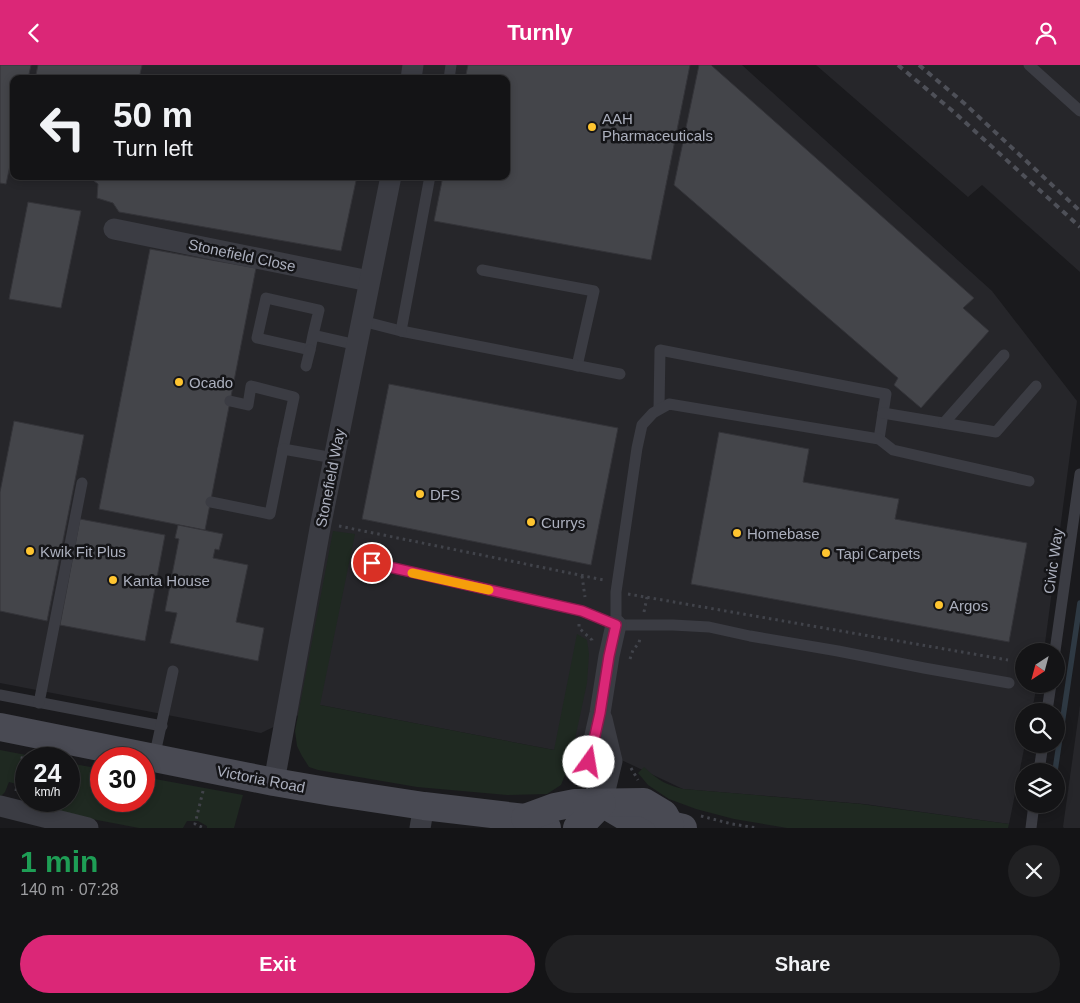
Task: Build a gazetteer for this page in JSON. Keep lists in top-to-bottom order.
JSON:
{
  "streets": {
    "street": ["Stonefield Close", "Stonefield Way", "Victoria Road"],
    "lane": ["Civic Way"]
  },
  "crossings": [
    ["Stonefield Close", "Stonefield Way"],
    ["Stonefield Way", "Victoria Road"]
  ],
  "places": [
    "AAH Pharmaceuticals",
    "Ocado",
    "DFS",
    "Currys",
    "Homebase",
    "Kwik Fit Plus",
    "Tapi Carpets",
    "Kanta House",
    "Argos"
  ],
  "north": "bottom left",
  "page": {
    "header": "Turnly",
    "turn": ["50 m", "Turn left"],
    "speed": "24 km/h",
    "limit": "30",
    "heading": ["1 min", "140 m · 07:28"],
    "buttons": ["Exit", "Share"]
  }
}
